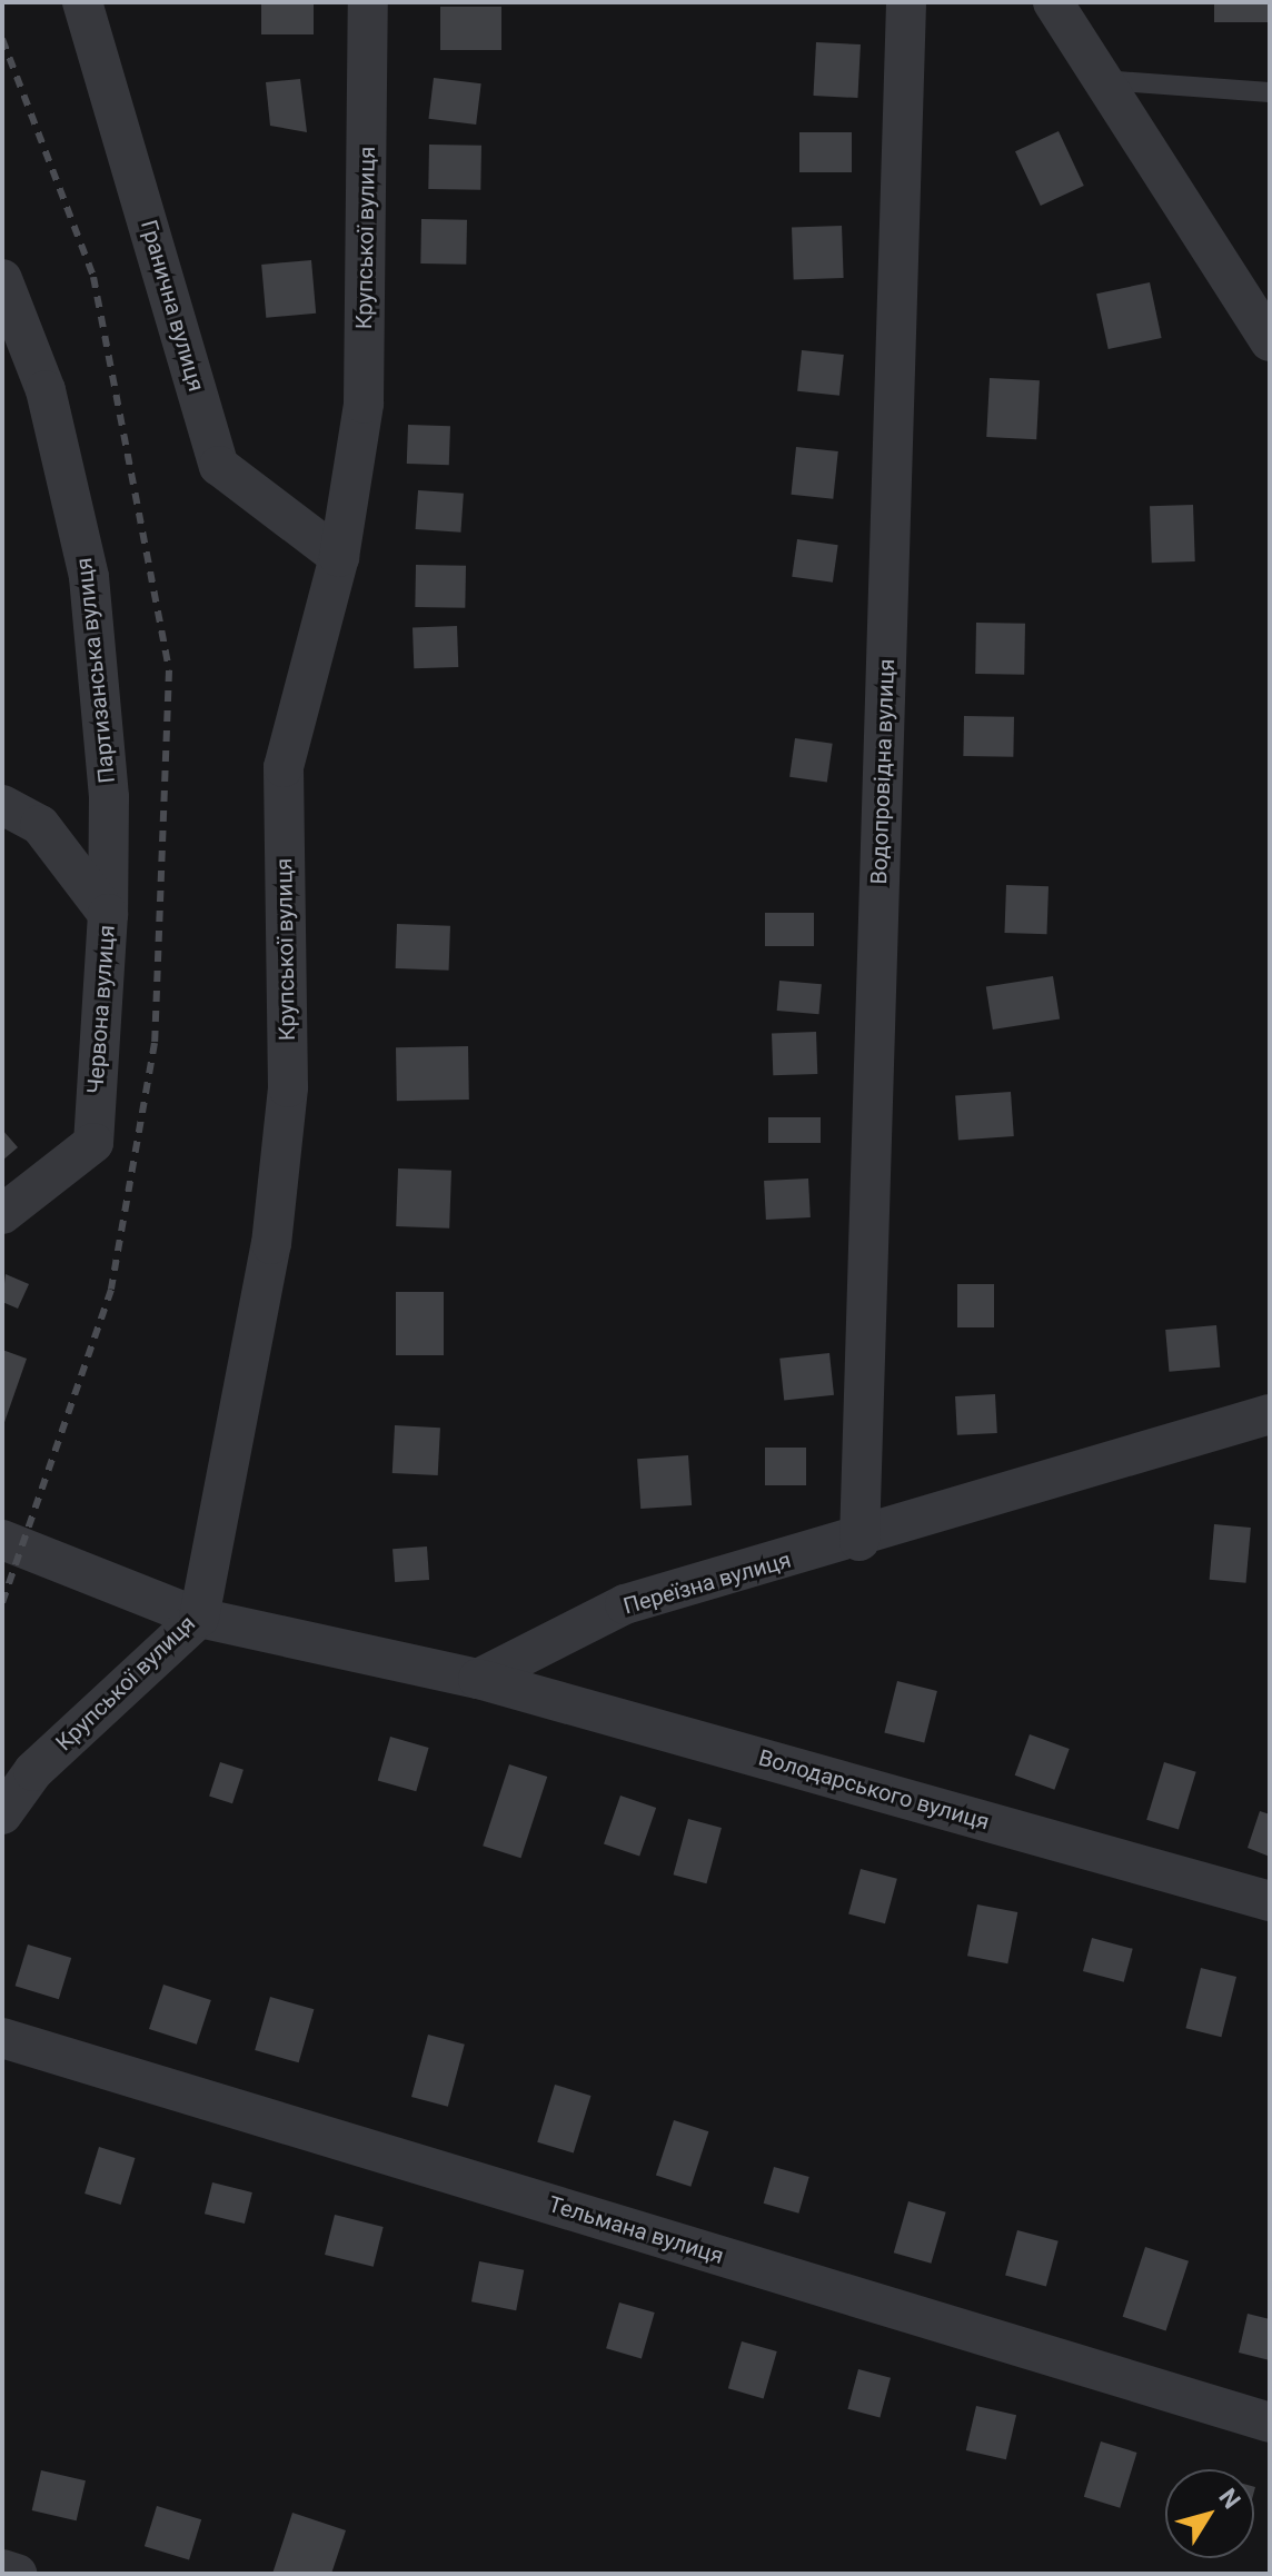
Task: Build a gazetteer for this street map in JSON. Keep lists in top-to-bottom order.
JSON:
{
  "streets": {
    "street": [
      "Крупської вулиця",
      "Гранична вулиця",
      "Партизанська вулиця",
      "Водопровідна вулиця",
      "Червона вулиця",
      "Переїзна вулиця",
      "Володарського вулиця",
      "Тельмана вулиця"
    ]
  },
  "crossings": [
    ["Крупської вулиця", "Гранична вулиця"],
    ["Партизанська вулиця", "Червона вулиця"],
    ["Водопровідна вулиця", "Переїзна вулиця"],
    ["Переїзна вулиця", "Володарського вулиця"]
  ],
  "north": "top right"
}
